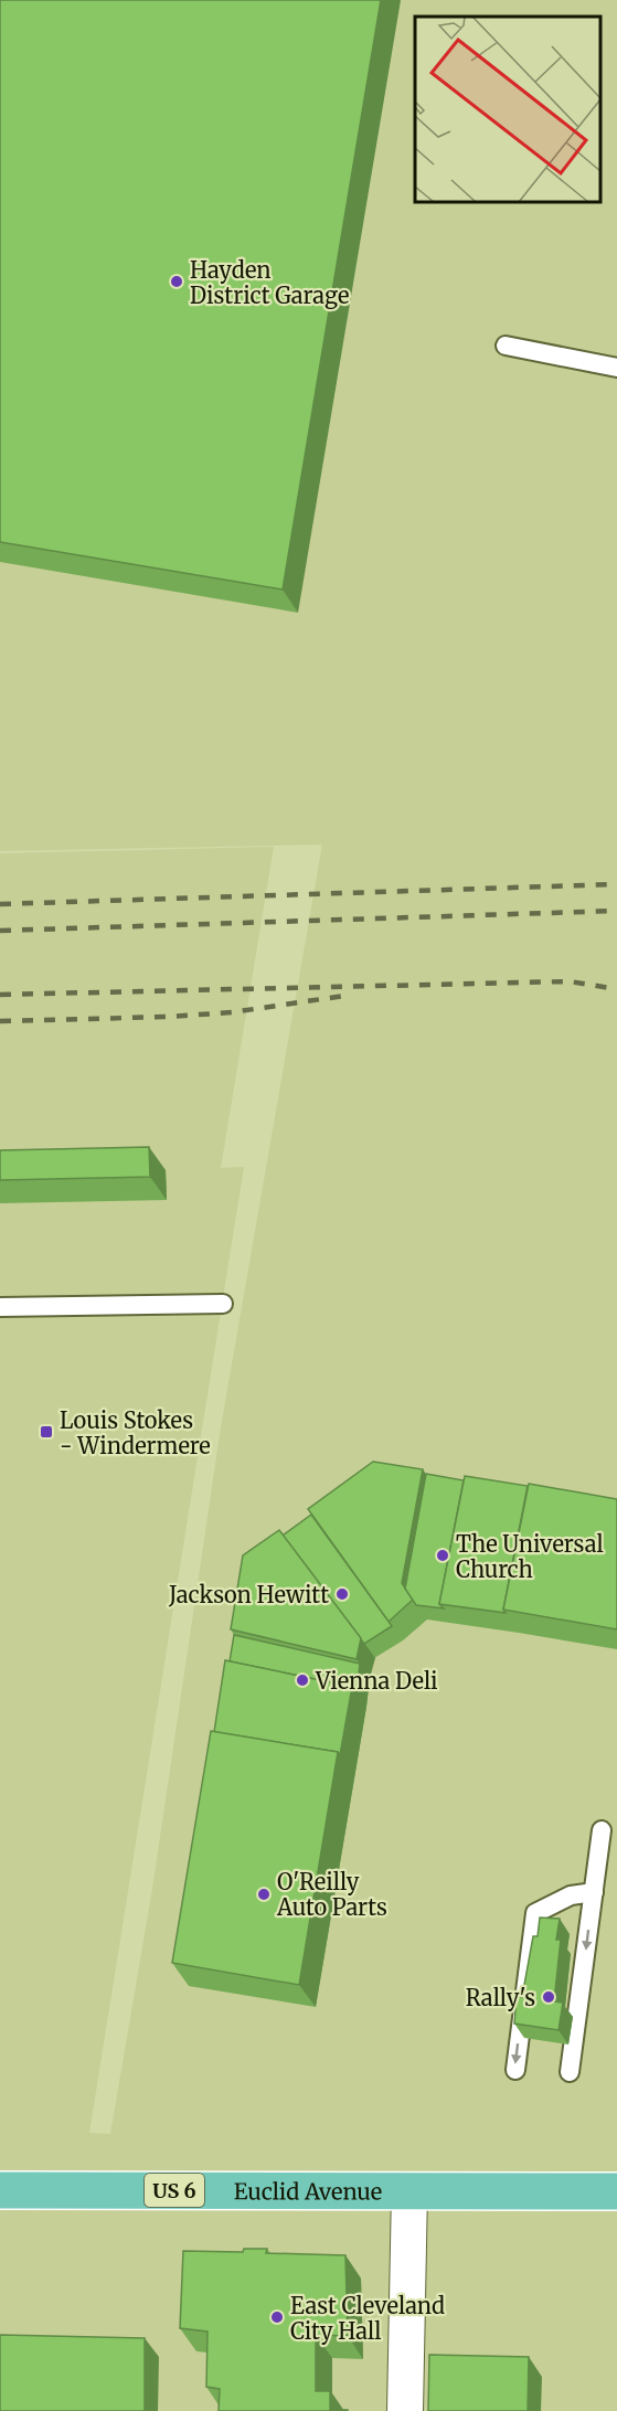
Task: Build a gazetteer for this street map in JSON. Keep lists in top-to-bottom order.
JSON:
{
  "streets": {
    "main road": ["US 6", "Euclid Avenue"]
  },
  "places": {
    "other": [
      "Hayden District Garage",
      "The Universal Church",
      "Jackson Hewitt",
      "Vienna Deli",
      "O'Reilly Auto Parts",
      "Rally's",
      "East Cleveland City Hall"
    ],
    "transit": ["Louis Stokes - Windermere"]
  }
}
